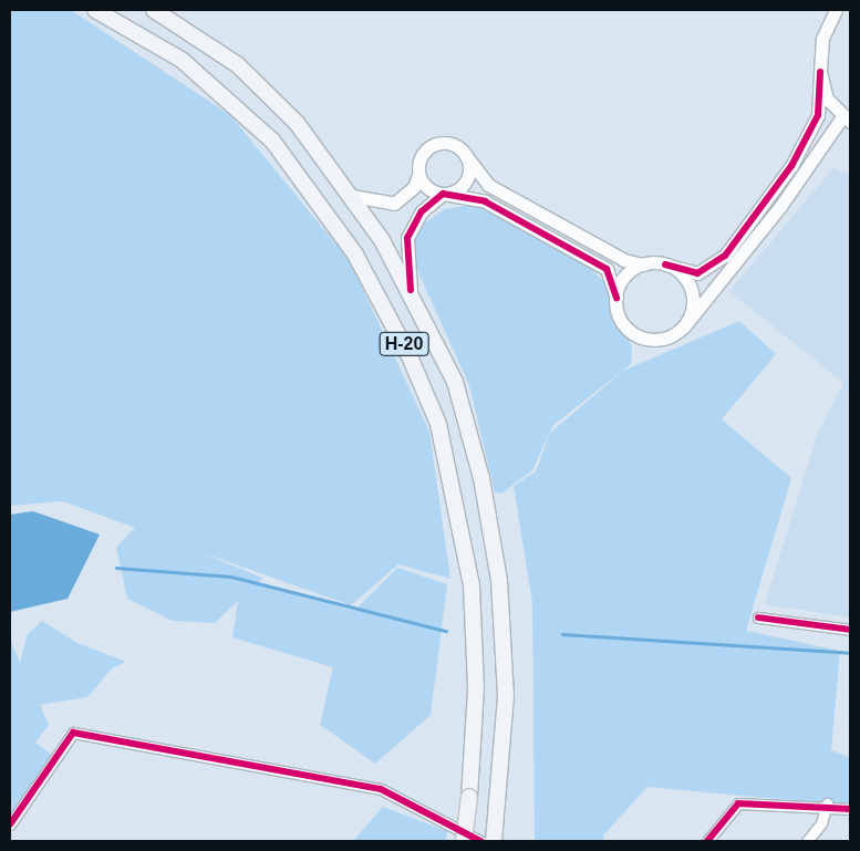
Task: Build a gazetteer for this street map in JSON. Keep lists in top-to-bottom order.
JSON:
{
  "streets": {
    "main road": ["Н-20"]
  }
}
